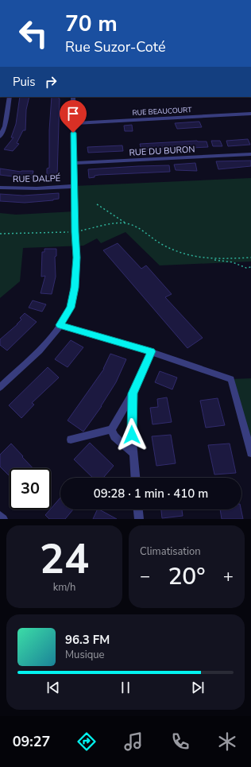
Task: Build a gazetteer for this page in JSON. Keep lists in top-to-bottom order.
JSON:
{
  "streets": {
    "street": ["RUE BEAUCOURT", "RUE DU BURON", "RUE DALPÉ"]
  },
  "page": {
    "turn": ["70 m", "Rue Suzor-Coté"],
    "then": "Puis",
    "limit": "30",
    "trip": "09:28 · 1 min · 410 m",
    "tile": [
      ["24", "km/h"],
      "Climatisation"
    ],
    "heat": ["−", "20°", "+"],
    "song": ["96.3 FM", "Musique"],
    "tabs": "09:27"
  }
}
